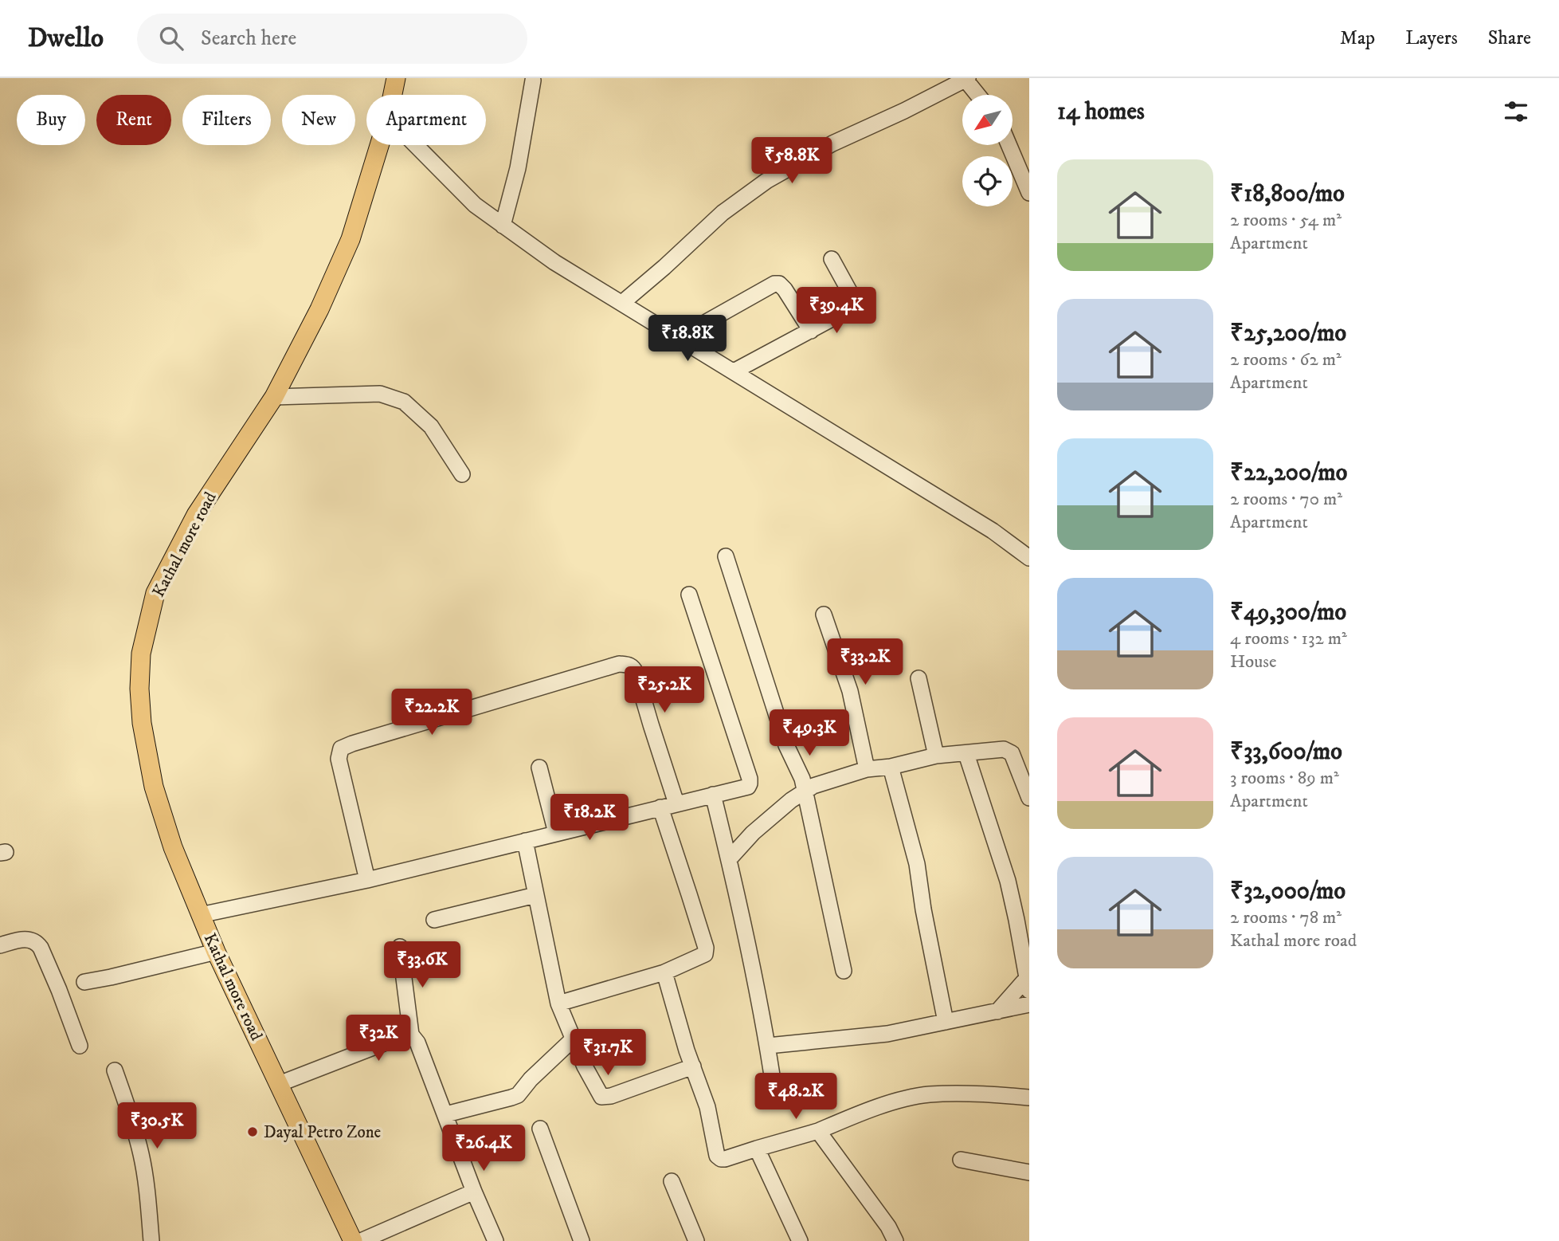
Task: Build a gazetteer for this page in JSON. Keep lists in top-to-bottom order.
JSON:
{
  "streets": {
    "main road": ["Kathal more road"]
  },
  "places": ["Dayal Petro Zone"],
  "north": "bottom left",
  "page": {
    "header": "Dwello",
    "search": "Search here",
    "nav": ["Map", "Layers", "Share"],
    "heading": "14 homes",
    "chip": [
      "Buy",
      "Rent",
      "Filters",
      "New",
      "Apartment"
    ],
    "price": [
      "₹58.8K",
      "₹39.4K",
      "₹18.8K",
      "₹33.2K",
      "₹25.2K",
      "₹22.2K",
      "₹49.3K",
      "₹18.2K",
      "₹33.6K",
      "₹32K",
      "₹31.7K",
      "₹48.2K",
      "₹30.5K",
      "₹26.4K"
    ],
    "list": [
      {
        "name": "₹18,800/mo",
        "note": "2 rooms · 54 m² · Apartment"
      },
      {
        "name": "₹25,200/mo",
        "note": "2 rooms · 62 m² · Apartment"
      },
      {
        "name": "₹22,200/mo",
        "note": "2 rooms · 70 m² · Apartment"
      },
      {
        "name": "₹49,300/mo",
        "note": "4 rooms · 132 m² · House"
      },
      {
        "name": "₹33,600/mo",
        "note": "3 rooms · 89 m² · Apartment"
      },
      {
        "name": "₹32,000/mo",
        "note": "2 rooms · 78 m² · Kathal more road"
      }
    ]
  }
}
